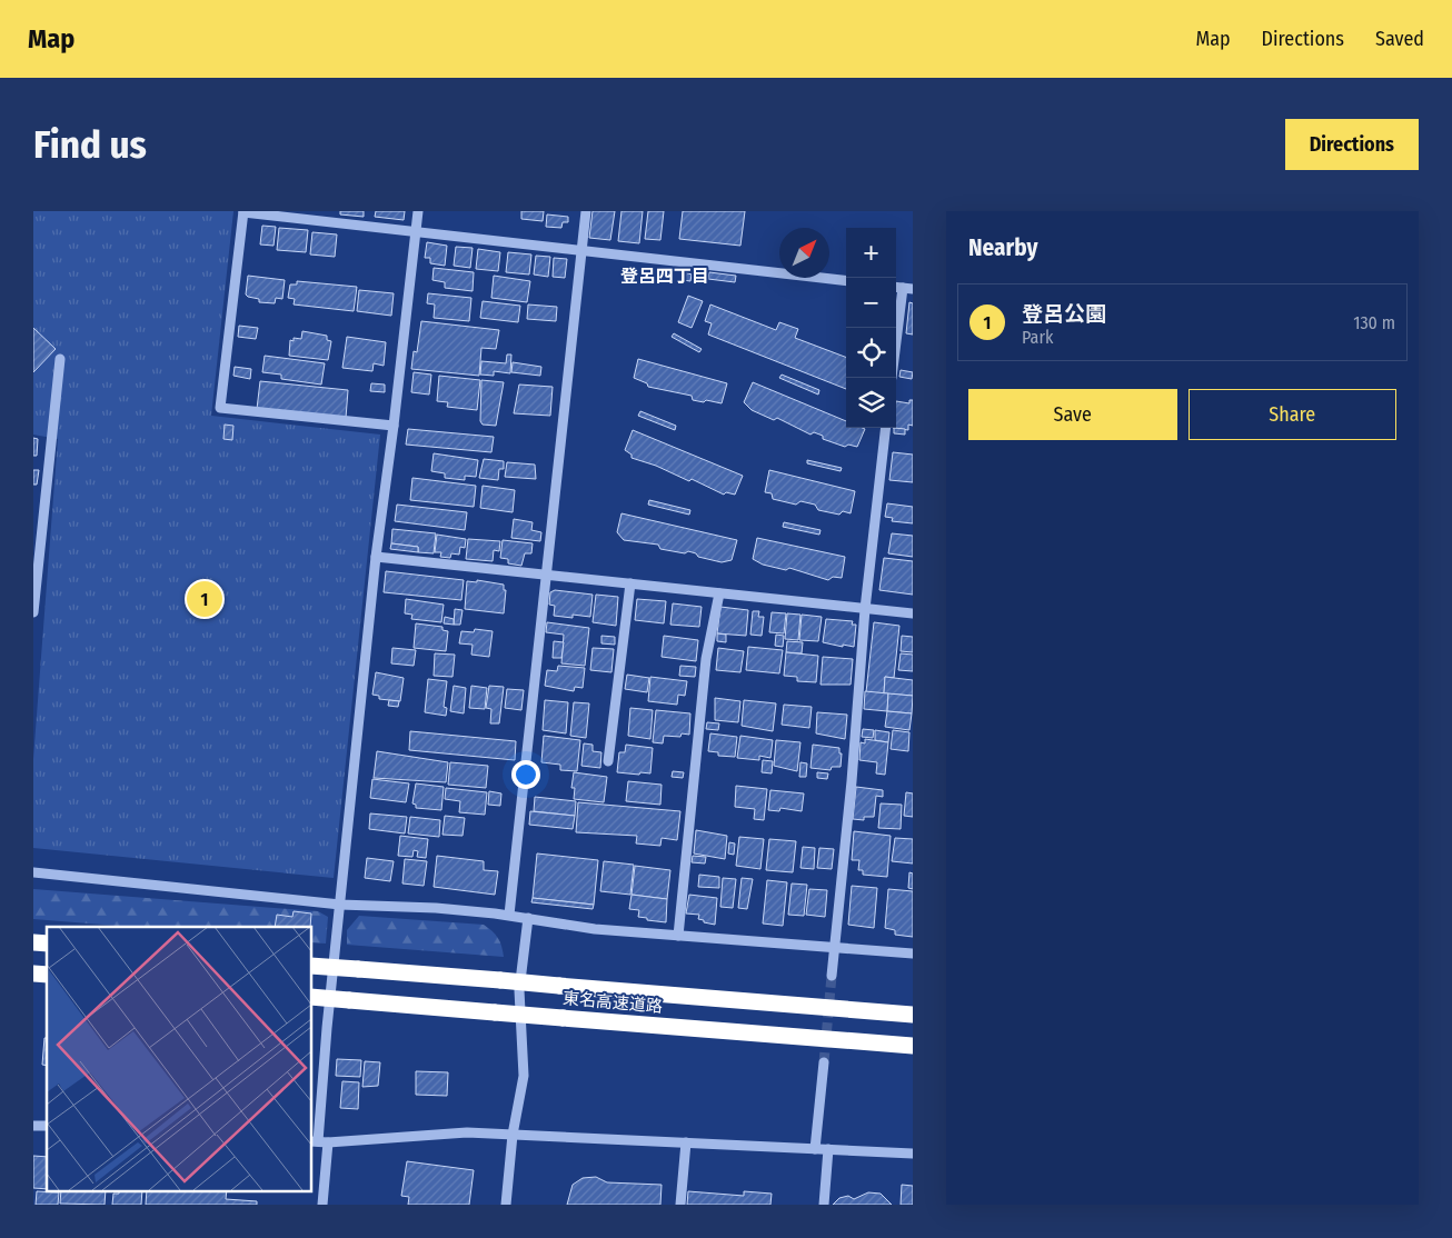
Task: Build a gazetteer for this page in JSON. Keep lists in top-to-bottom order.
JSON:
{
  "streets": {
    "highway": ["東名高速道路"]
  },
  "districts": ["登呂四丁目"],
  "north": "top right",
  "page": {
    "header": "Map",
    "nav": ["Map", "Directions", "Saved"],
    "buttons": [
      "Directions",
      ["Save", "Share"]
    ],
    "title": "Find us",
    "heading": "Nearby",
    "map_buttons": ["+", "−"],
    "list": [
      {
        "mark": "1",
        "name": "登呂公園",
        "note": "Park",
        "value": "130 m"
      }
    ],
    "pins": "1"
  }
}
